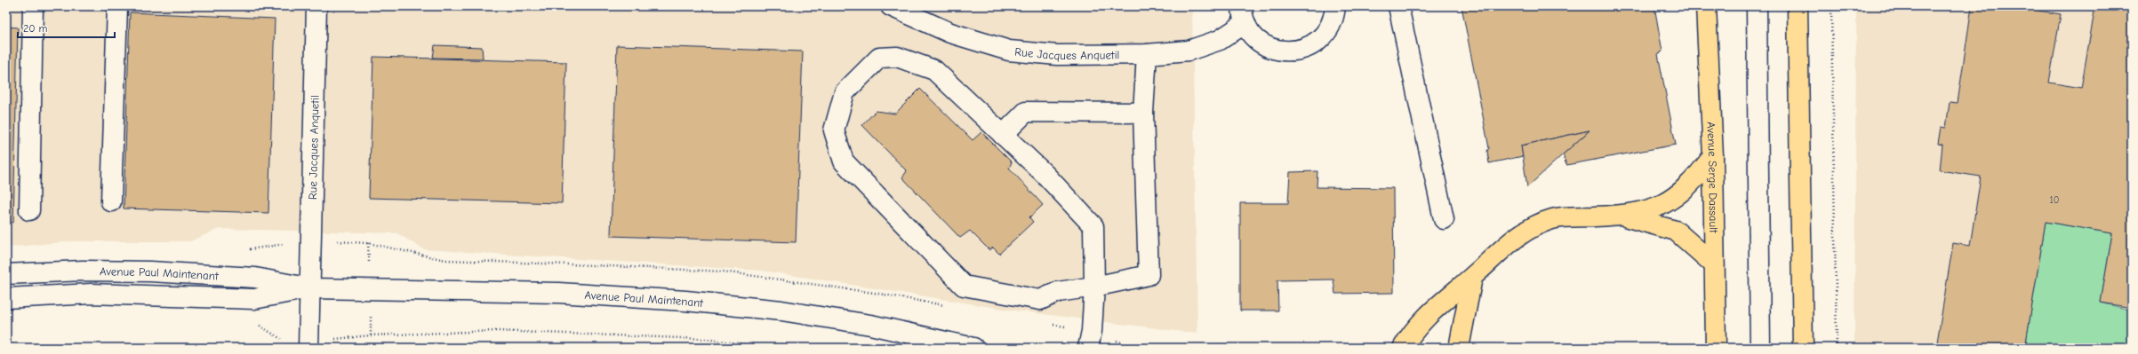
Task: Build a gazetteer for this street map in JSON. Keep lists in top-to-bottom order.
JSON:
{
  "streets": {
    "main road": ["Avenue Serge Dassault"],
    "street": ["Rue Jacques Anquetil", "Avenue Paul Maintenant"]
  },
  "crossings": [
    ["Rue Jacques Anquetil", "Avenue Paul Maintenant"]
  ],
  "house_numbers": ["10"],
  "scale_bar": "20 m"
}
